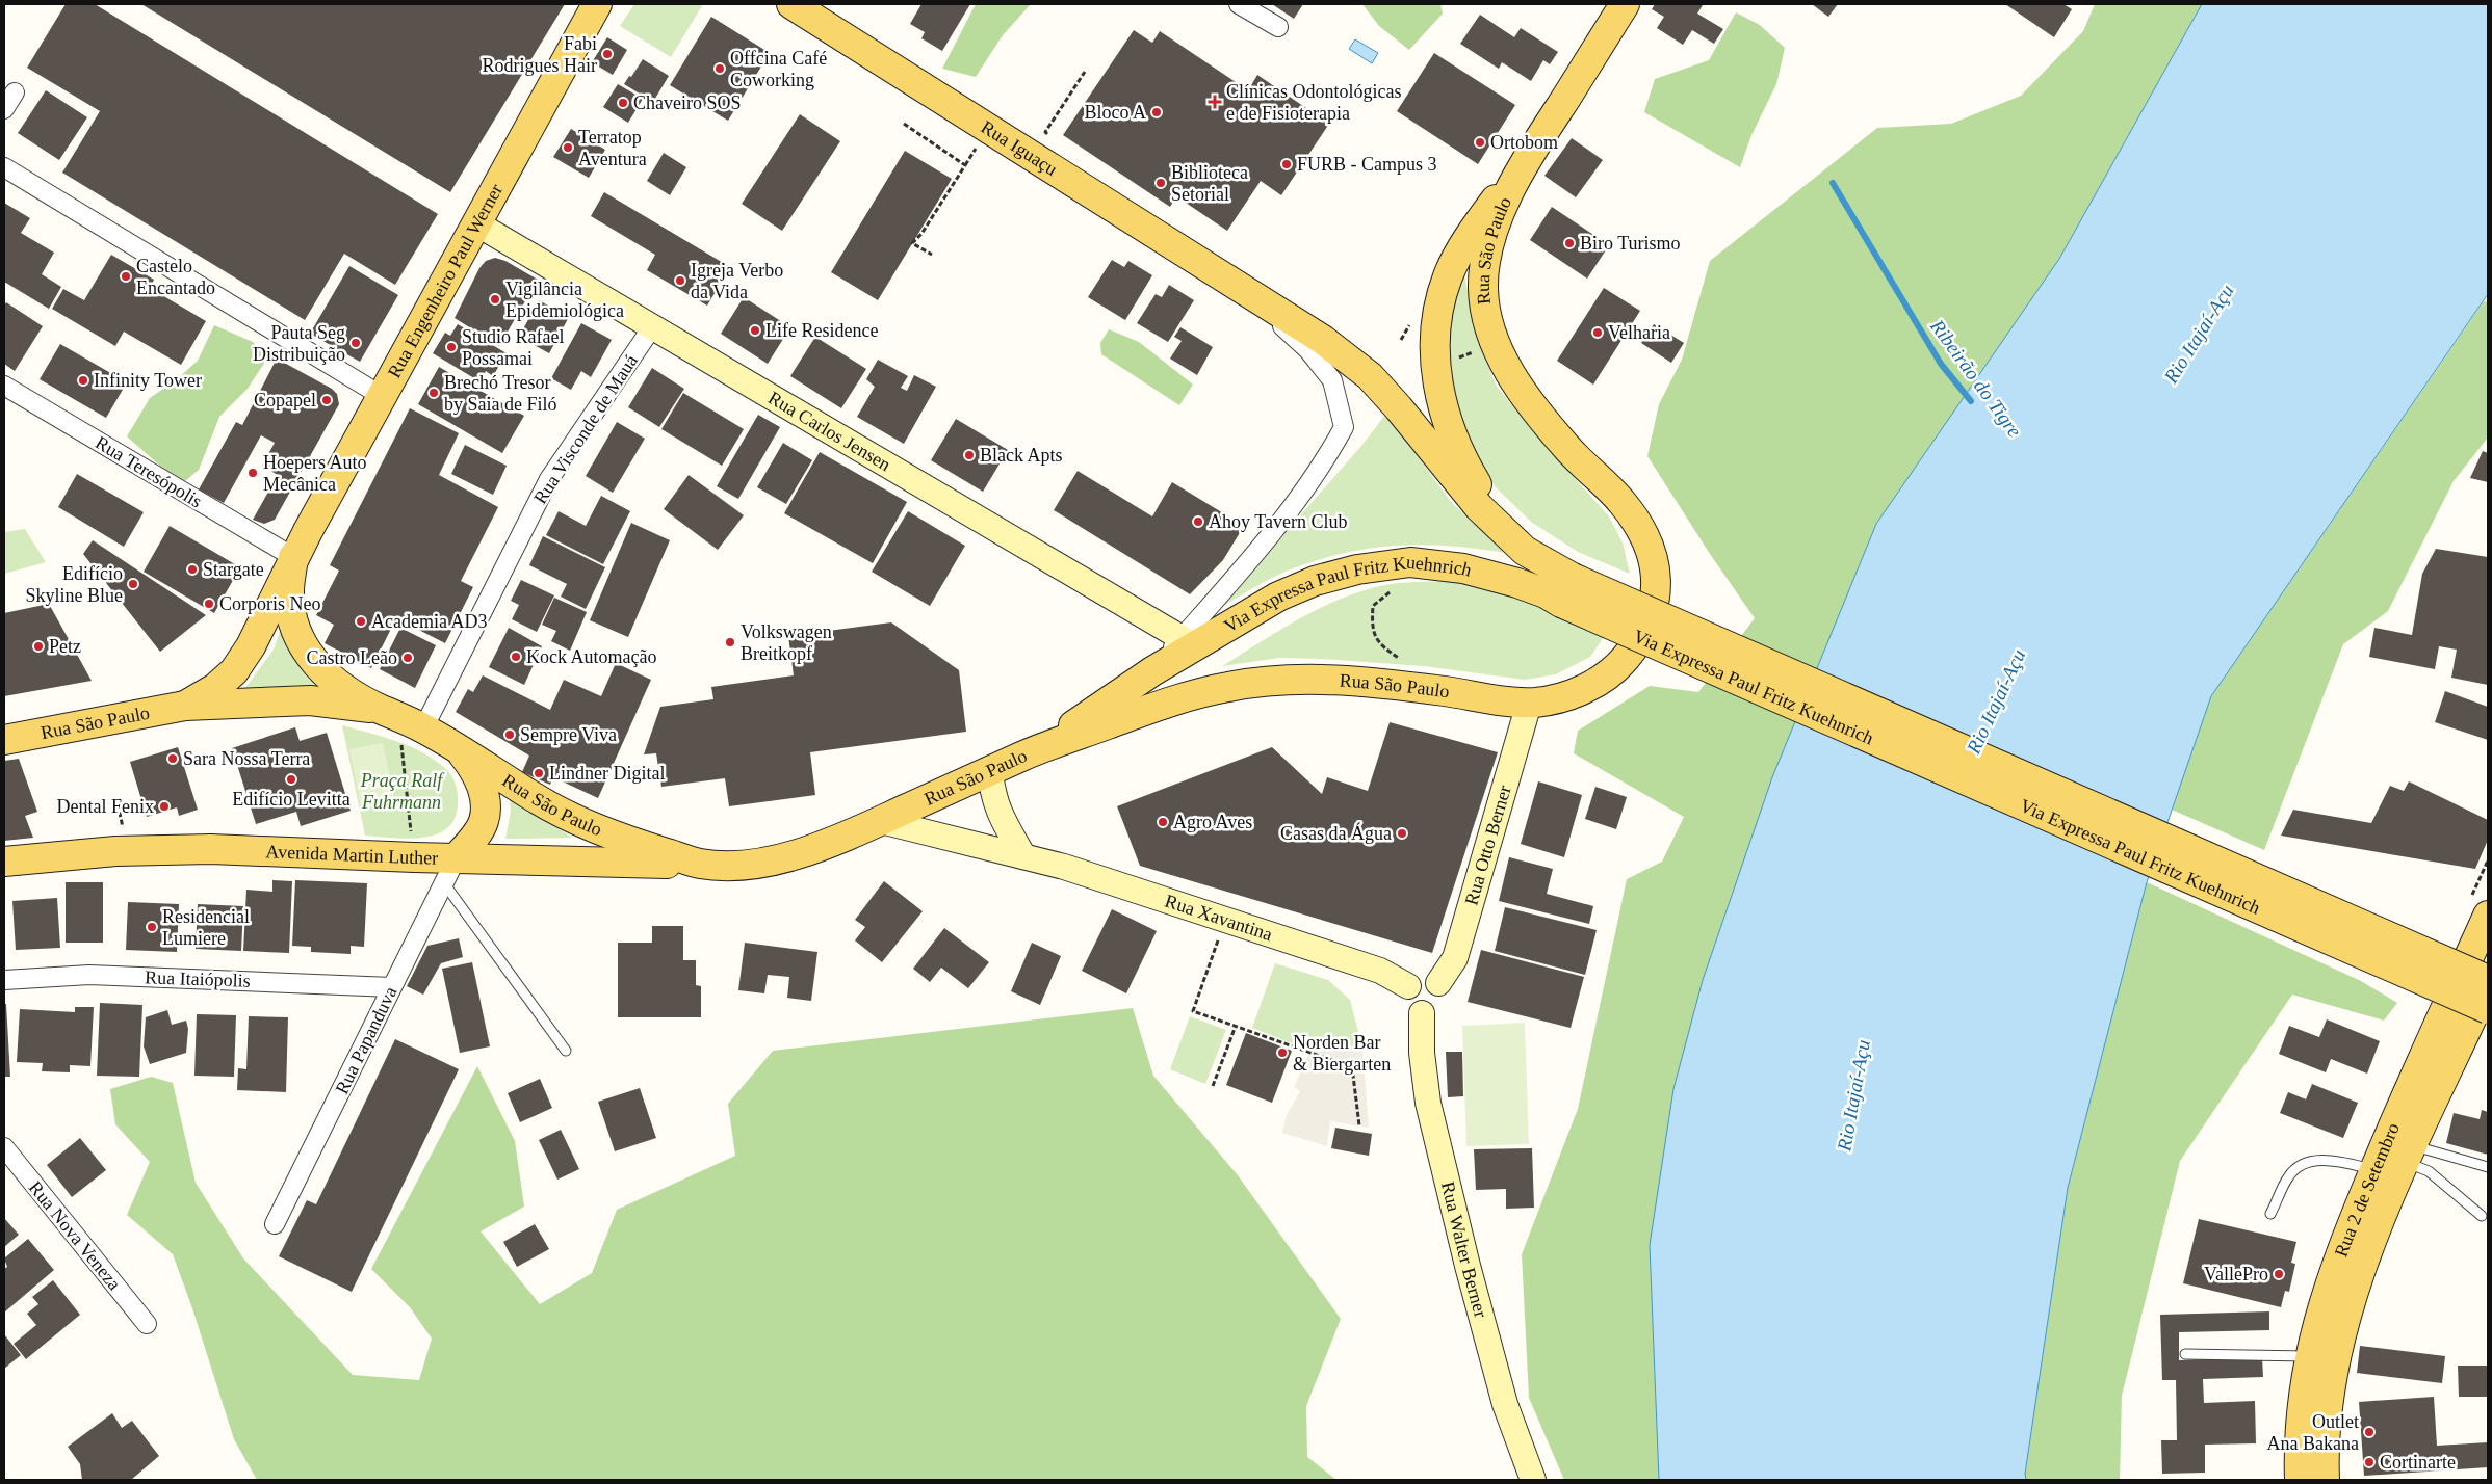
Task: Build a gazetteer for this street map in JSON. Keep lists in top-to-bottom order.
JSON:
{
  "streets": {
    "main road": [
      "Rua Iguaçu",
      "Rua São Paulo",
      "Rua Engenheiro Paul Werner",
      "Via Expressa Paul Fritz Kuehnrich",
      "Avenida Martin Luther",
      "Rua 2 de Setembro"
    ],
    "street": [
      "Rua Visconde de Mauá",
      "Rua Carlos Jensen",
      "Rua Teresópolis",
      "Rua Otto Berner",
      "Rua Xavantina",
      "Rua Itaiópolis",
      "Rua Papanduva",
      "Rua Nova Veneza",
      "Rua Walter Berner"
    ]
  },
  "crossings": [
    ["Rua Iguaçu", "Via Expressa Paul Fritz Kuehnrich"],
    ["Rua São Paulo", "Rua Engenheiro Paul Werner"],
    ["Rua São Paulo", "Rua Visconde de Mauá"],
    ["Rua São Paulo", "Rua Teresópolis"],
    ["Rua São Paulo", "Via Expressa Paul Fritz Kuehnrich"],
    ["Rua São Paulo", "Rua Otto Berner"],
    ["Rua São Paulo", "Avenida Martin Luther"],
    ["Rua São Paulo", "Rua Xavantina"],
    ["Rua São Paulo", "Rua Papanduva"],
    ["Rua Engenheiro Paul Werner", "Rua Carlos Jensen"],
    ["Rua Engenheiro Paul Werner", "Rua Teresópolis"],
    ["Rua Visconde de Mauá", "Rua Carlos Jensen"],
    ["Via Expressa Paul Fritz Kuehnrich", "Rua 2 de Setembro"],
    ["Rua Otto Berner", "Rua Xavantina"],
    ["Rua Otto Berner", "Rua Walter Berner"],
    ["Avenida Martin Luther", "Rua Papanduva"],
    ["Rua Xavantina", "Rua Walter Berner"],
    ["Rua Itaiópolis", "Rua Papanduva"]
  ],
  "water": ["Rio Itajaí-Açu", "Ribeirão do Tigre"],
  "parks": ["Praça Ralf Fuhrmann"],
  "places": {
    "other": [
      "Fabi Rodrigues Hair",
      "Offcina Café Coworking",
      "Chaveiro SOS",
      "Bloco A",
      "Ortobom",
      "Terratop Aventura",
      "FURB - Campus 3",
      "Biblioteca Setorial",
      "Biro Turismo",
      "Castelo Encantado",
      "Igreja Verbo da Vida",
      "Vigilância Epidemiológica",
      "Life Residence",
      "Velharia",
      "Pauta Seg Distribuição",
      "Studio Rafael Possamai",
      "Infinity Tower",
      "Brechó Tresor by Saia de Filó",
      "Copapel",
      "Black Apts",
      "Hoepers Auto Mecânica",
      "Ahoy Tavern Club",
      "Stargate",
      "Edifício Skyline Blue",
      "Corporis Neo",
      "Academia AD3",
      "Volkswagen Breitkopf",
      "Petz",
      "Kock Automação",
      "Castro Leão",
      "Sempre Viva",
      "Sara Nossa Terra",
      "Lindner Digital",
      "Edifício Levitta",
      "Dental Fenix",
      "Agro Aves",
      "Casas da Água",
      "Residencial Lumiere",
      "Norden Bar & Biergarten",
      "VallePro",
      "Outlet Ana Bakana",
      "Cortinarte"
    ],
    "health": ["Clínicas Odontológicas e de Fisioterapia"]
  }
}
